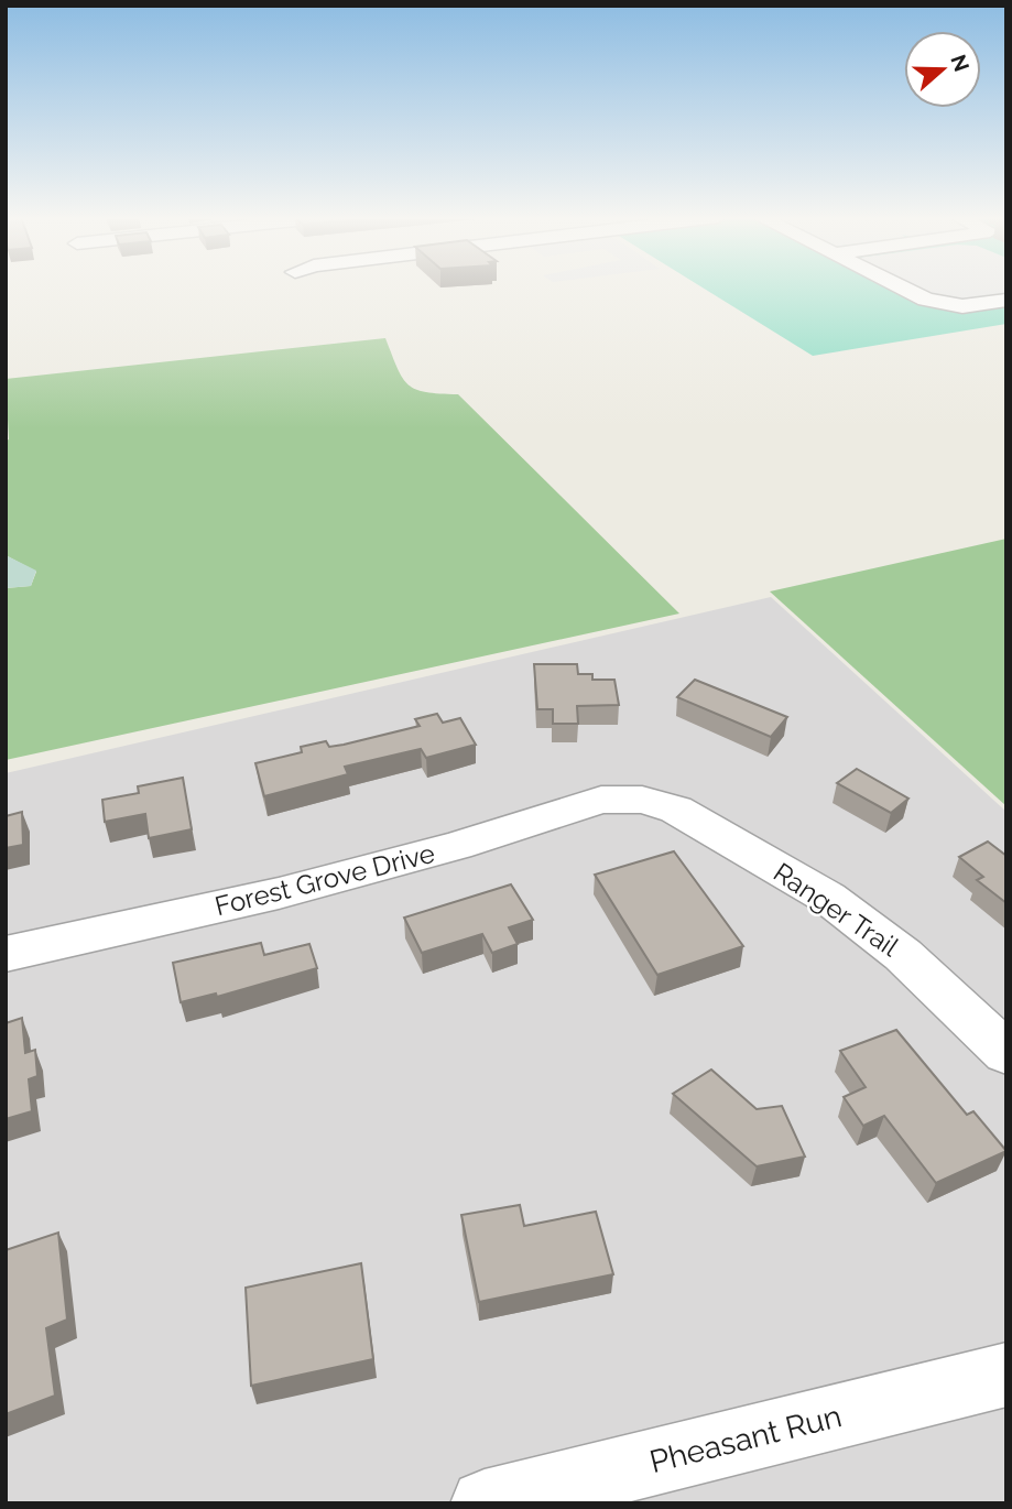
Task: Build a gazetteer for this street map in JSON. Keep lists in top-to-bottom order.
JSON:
{
  "streets": {
    "street": ["Forest Grove Drive", "Ranger Trail", "Pheasant Run"]
  },
  "crossings": [
    ["Forest Grove Drive", "Ranger Trail"]
  ],
  "north": "right"
}
